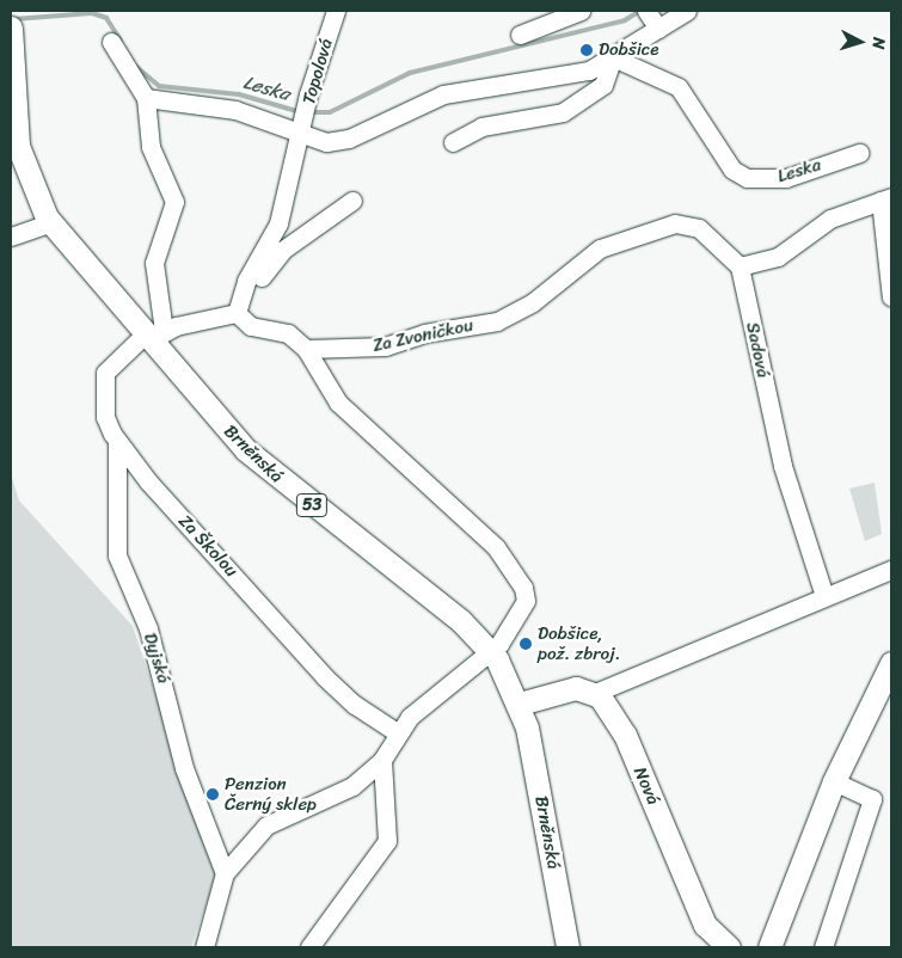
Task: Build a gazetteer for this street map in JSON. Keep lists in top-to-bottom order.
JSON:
{
  "streets": {
    "main road": ["Brněnská", "53", "Nová"],
    "street": [
      "Topolová",
      "Leska",
      "Za Zvoničkou",
      "Sadová",
      "Za Školou",
      "Dyjská"
    ]
  },
  "crossings": [
    ["Za Zvoničkou", "Sadová"],
    ["Brněnská", "Za Školou"],
    ["Za Školou", "Dyjská"]
  ],
  "water": ["Leska"],
  "places": ["Dobšice", "Dobšice, pož. zbroj.", "Penzion Černý sklep"],
  "north": "right"
}
